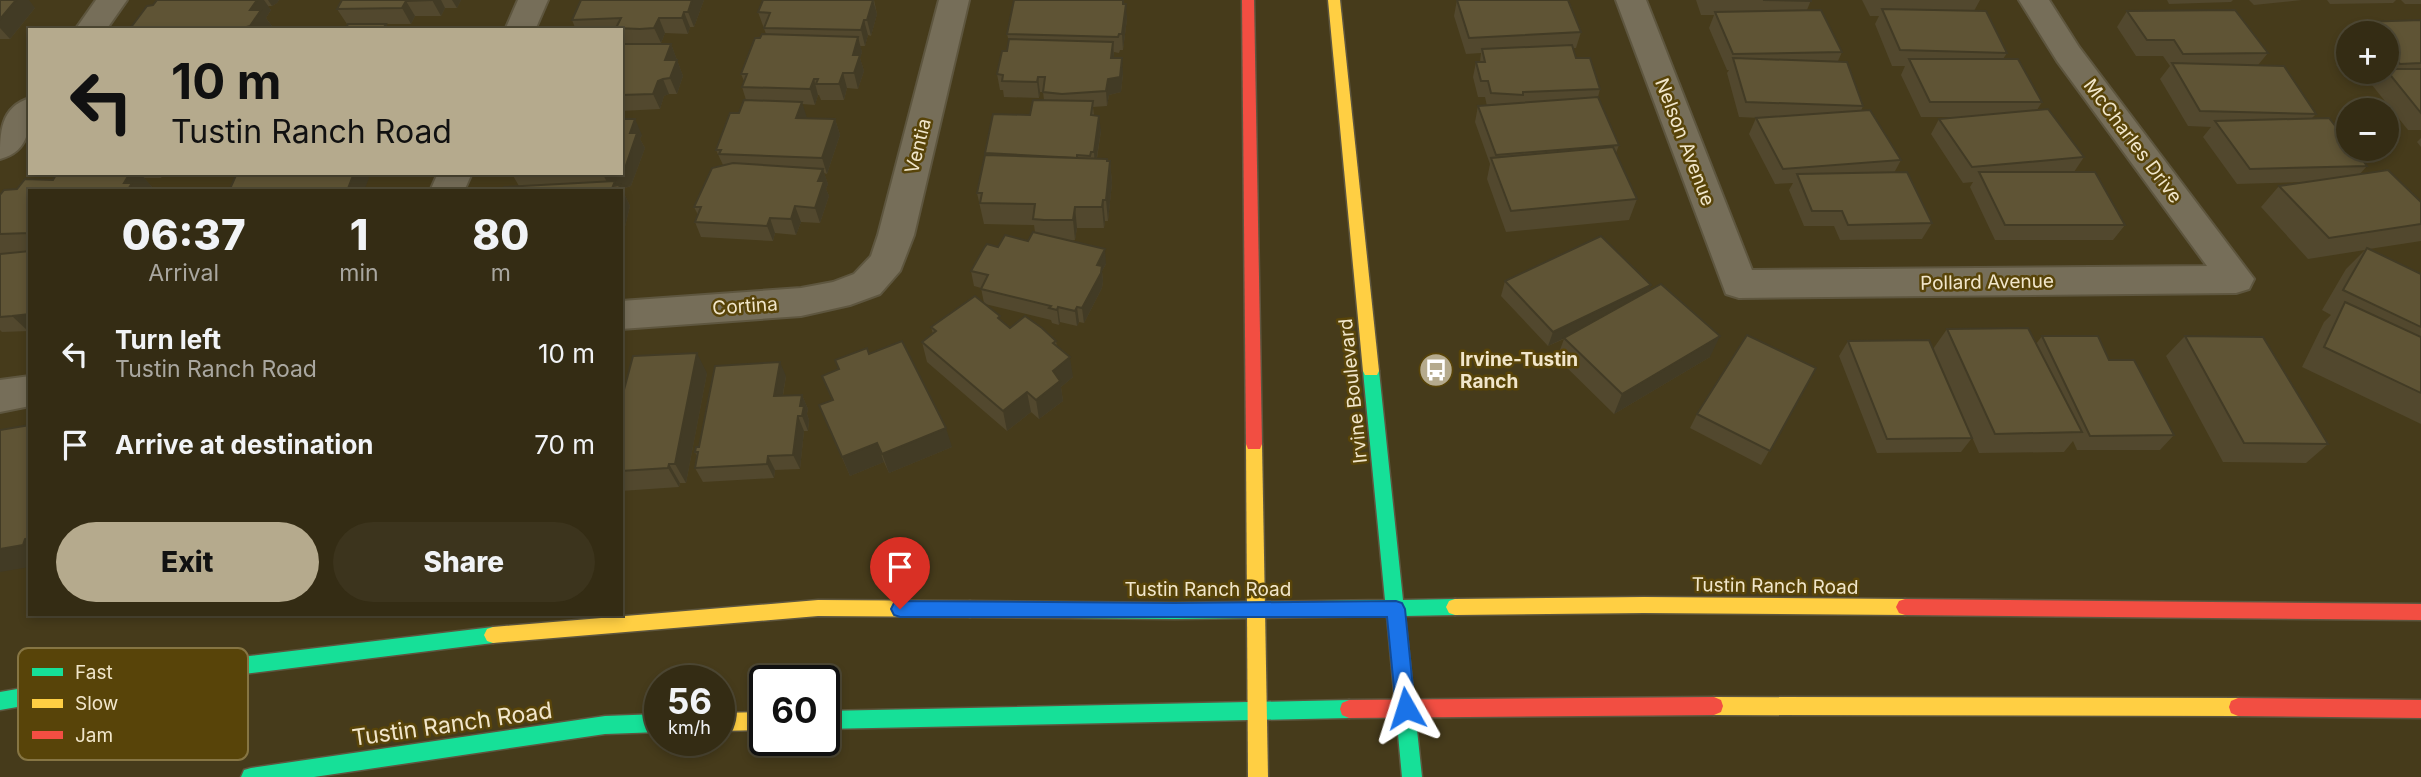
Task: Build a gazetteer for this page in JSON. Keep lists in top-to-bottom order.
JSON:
{
  "streets": {
    "main road": ["Irvine Boulevard", "Tustin Ranch Road"],
    "street": [
      "McCharles Drive",
      "Nelson Avenue",
      "Ventia",
      "Pollard Avenue",
      "Cortina"
    ]
  },
  "crossings": [
    ["McCharles Drive", "Pollard Avenue"],
    ["Nelson Avenue", "Pollard Avenue"],
    ["Ventia", "Cortina"],
    ["Irvine Boulevard", "Tustin Ranch Road"]
  ],
  "places": {
    "bus stop": ["Irvine-Tustin Ranch"]
  },
  "legend": ["Fast", "Slow", "Jam"],
  "page": {
    "map_buttons": ["+", "−"],
    "turn": ["10 m", "Tustin Ranch Road"],
    "eta": [
      "06:37",
      "Arrival",
      "1",
      "min",
      "80",
      "m"
    ],
    "list": [
      {
        "name": "Turn left",
        "note": "Tustin Ranch Road",
        "value": "10 m"
      },
      {
        "name": "Arrive at destination",
        "value": "70 m"
      }
    ],
    "buttons": ["Exit", "Share"],
    "speed": "56 km/h",
    "limit": "60"
  }
}
